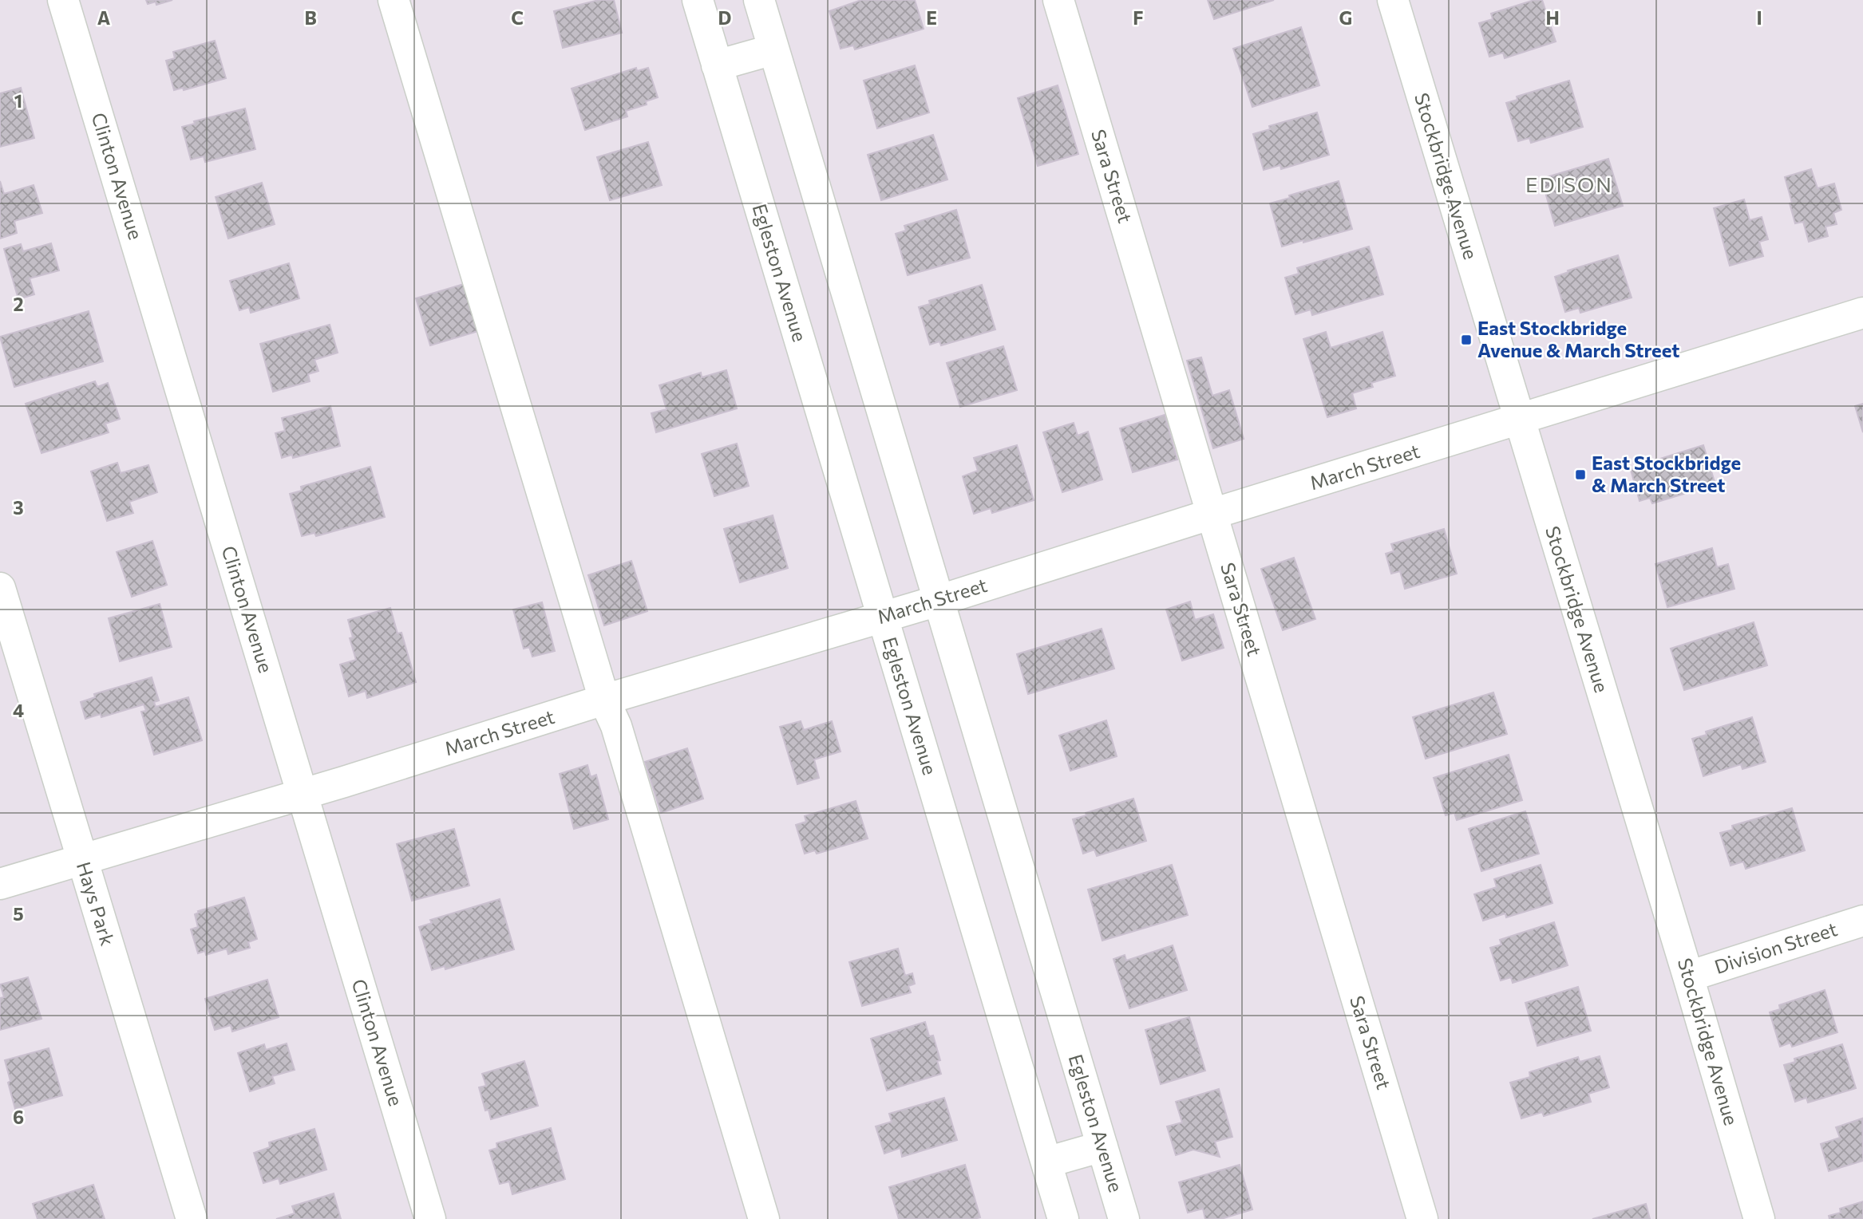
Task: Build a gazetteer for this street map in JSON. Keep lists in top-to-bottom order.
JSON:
{
  "streets": {
    "street": [
      "Clinton Avenue",
      "Sara Street",
      "Stockbridge Avenue",
      "Egleston Avenue",
      "March Street",
      "Hays Park",
      "Division Street"
    ]
  },
  "crossings": [
    ["Clinton Avenue", "March Street"],
    ["Sara Street", "March Street"],
    ["Stockbridge Avenue", "March Street"],
    ["Stockbridge Avenue", "Division Street"],
    ["Egleston Avenue", "March Street"],
    ["March Street", "Hays Park"]
  ],
  "districts": ["EDISON"],
  "places": {
    "transit": ["East Stockbridge Avenue & March Street", "East Stockbridge & March Street"]
  },
  "grid": {
    "columns": [
      "A",
      "B",
      "C",
      "D",
      "E",
      "F",
      "G",
      "H",
      "I"
    ],
    "rows": [
      "1",
      "2",
      "3",
      "4",
      "5",
      "6"
    ]
  }
}
